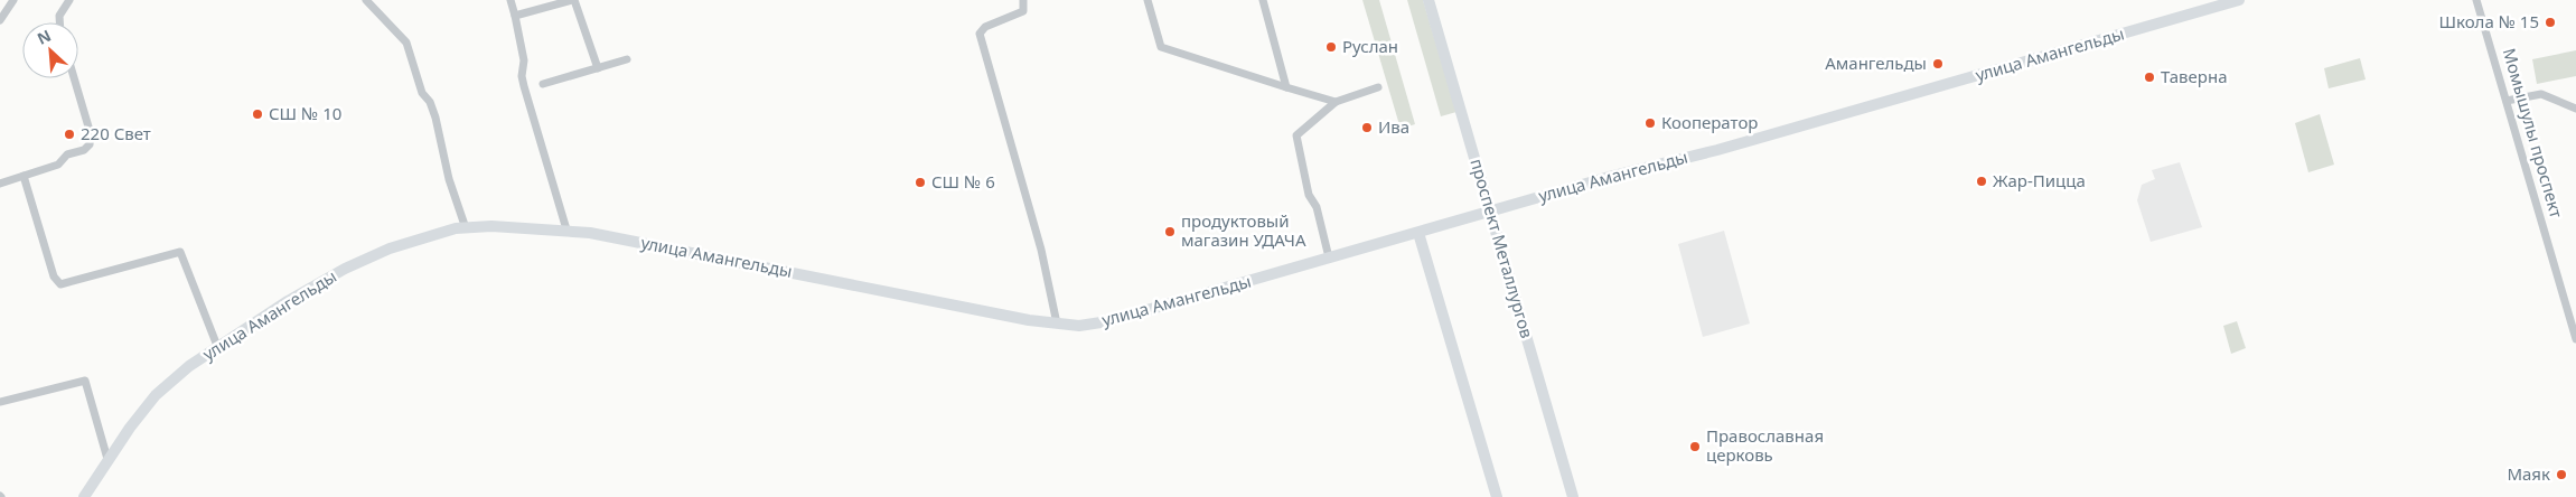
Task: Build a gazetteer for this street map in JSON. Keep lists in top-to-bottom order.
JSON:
{
  "streets": {
    "street": ["улица Амангельды", "Момышулы проспект", "проспект Металлургов"]
  },
  "crossings": [
    ["улица Амангельды", "проспект Металлургов"]
  ],
  "places": [
    "Школа № 15",
    "Руслан",
    "Амангельды",
    "Таверна",
    "СШ № 10",
    "Кооператор",
    "Ива",
    "220 Свет",
    "Жар-Пицца",
    "СШ № 6",
    "продуктовый магазин УДАЧА",
    "Православная церковь",
    "Маяк"
  ],
  "north": "top left"
}
